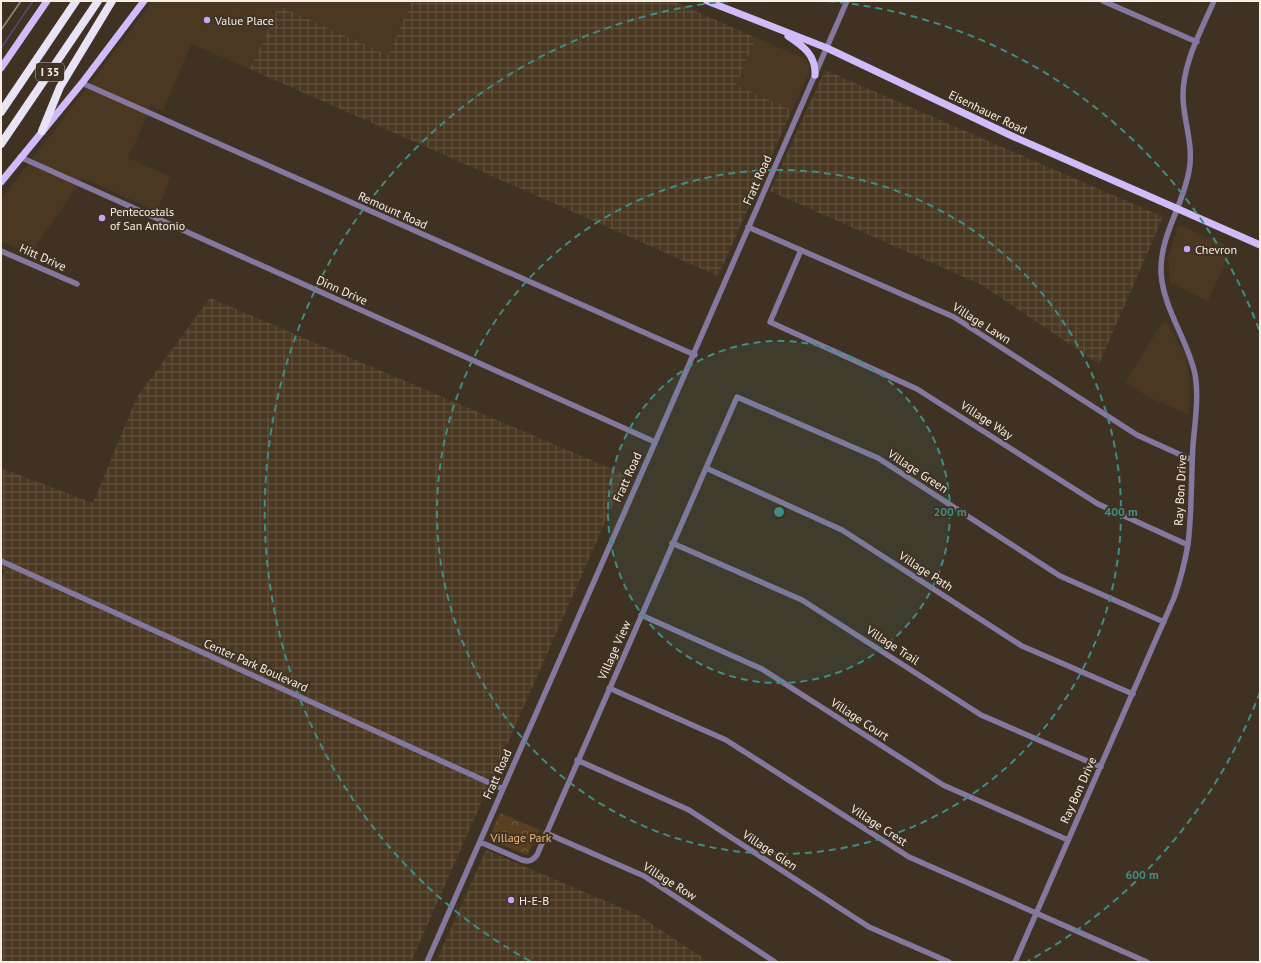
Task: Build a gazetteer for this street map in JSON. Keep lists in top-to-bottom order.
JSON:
{
  "streets": {
    "highway": ["I 35"],
    "main road": ["Eisenhauer Road"],
    "street": [
      "Fratt Road",
      "Remount Road",
      "Hitt Drive",
      "Dinn Drive",
      "Village Lawn",
      "Village Way",
      "Village Green",
      "Ray Bon Drive",
      "Village Path",
      "Village Trail",
      "Village View",
      "Center Park Boulevard",
      "Village Court",
      "Village Crest",
      "Village Glen",
      "Village Row"
    ]
  },
  "crossings": [
    ["Eisenhauer Road", "Fratt Road"],
    ["Eisenhauer Road", "Ray Bon Drive"],
    ["Fratt Road", "Remount Road"],
    ["Fratt Road", "Dinn Drive"],
    ["Fratt Road", "Village Lawn"],
    ["Fratt Road", "Village View"],
    ["Fratt Road", "Center Park Boulevard"],
    ["Village Lawn", "Village Way"],
    ["Village Lawn", "Ray Bon Drive"],
    ["Village Way", "Ray Bon Drive"],
    ["Village Green", "Ray Bon Drive"],
    ["Village Green", "Village View"],
    ["Ray Bon Drive", "Village Path"],
    ["Ray Bon Drive", "Village Trail"],
    ["Ray Bon Drive", "Village Court"],
    ["Ray Bon Drive", "Village Crest"],
    ["Village Path", "Village View"],
    ["Village Trail", "Village View"],
    ["Village View", "Village Court"],
    ["Village View", "Village Crest"],
    ["Village View", "Village Glen"],
    ["Village View", "Village Row"]
  ],
  "parks": ["Village Park"],
  "places": [
    "Value Place",
    "Pentecostals of San Antonio",
    "Chevron",
    "H-E-B"
  ],
  "rings": ["200 m", "400 m", "600 m"]
}
